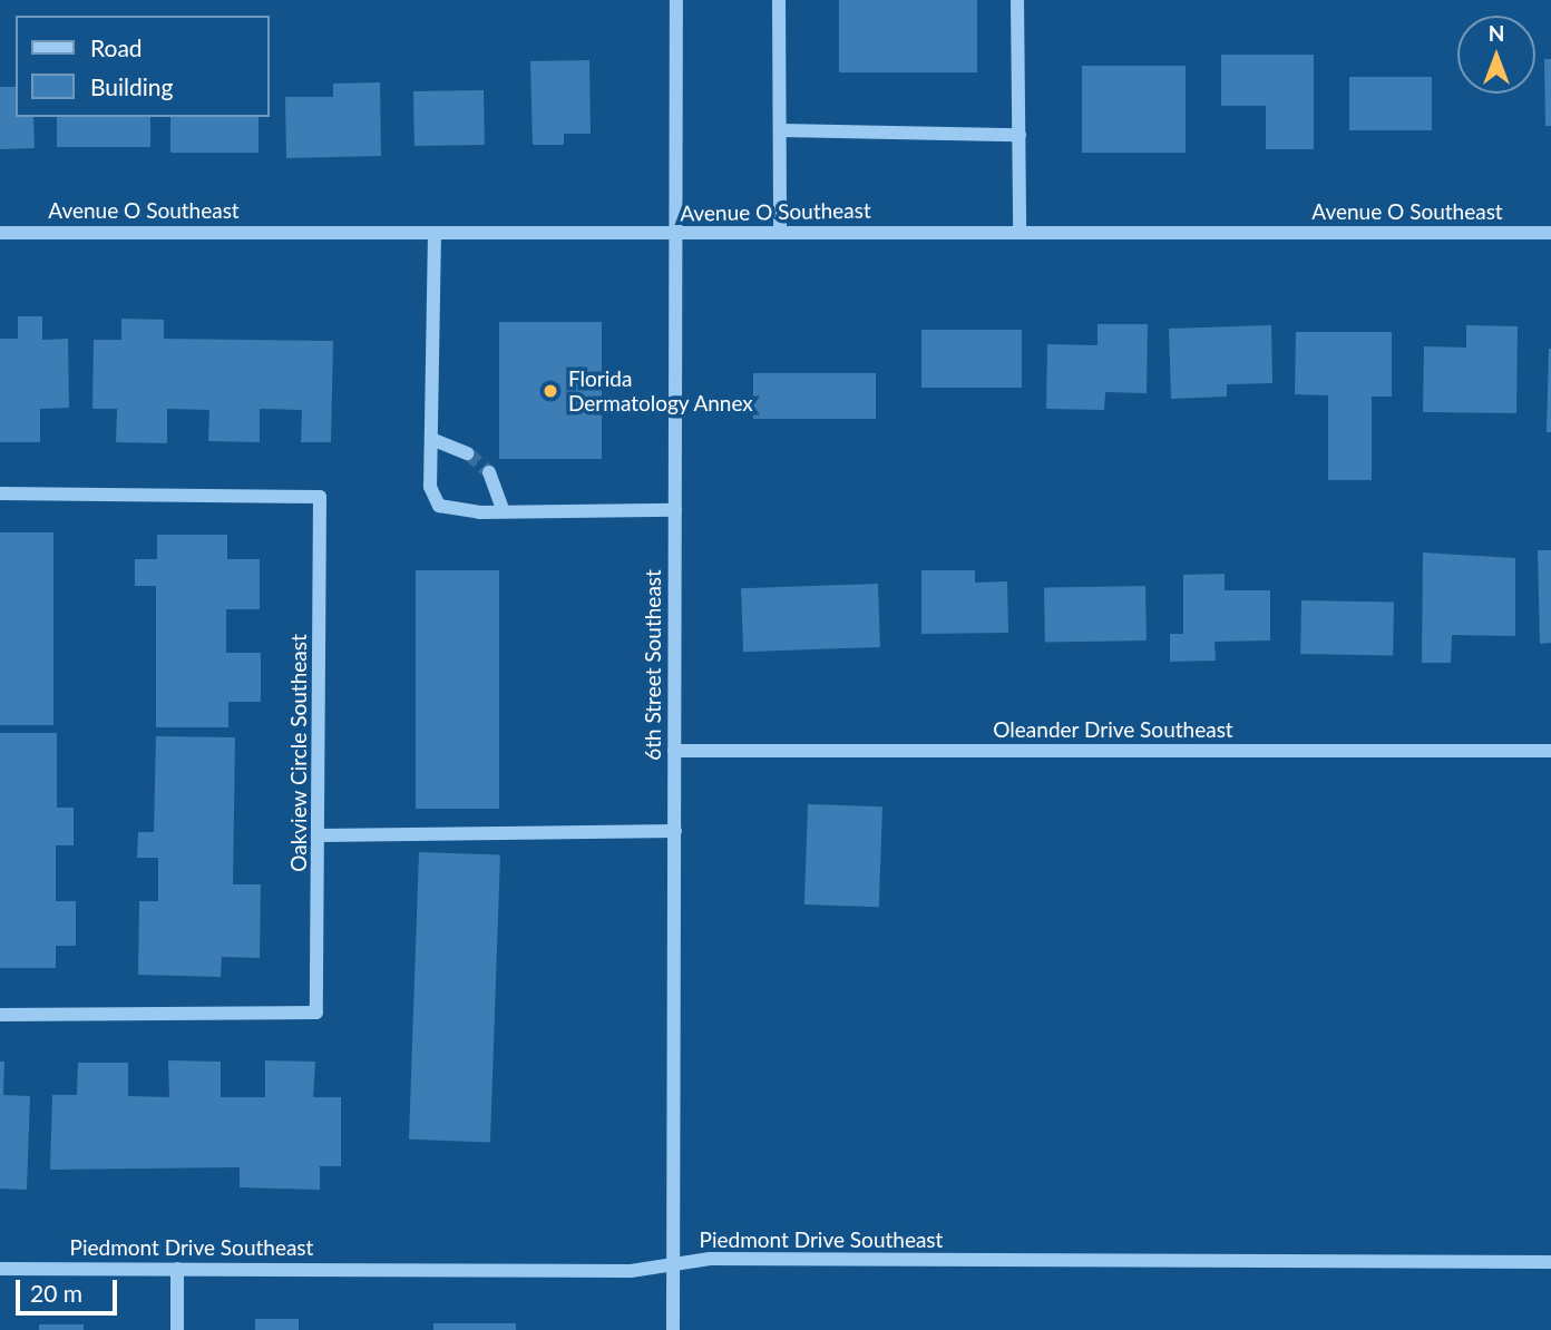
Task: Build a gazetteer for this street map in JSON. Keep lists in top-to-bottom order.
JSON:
{
  "streets": {
    "street": [
      "Avenue O Southeast",
      "6th Street Southeast",
      "Oleander Drive Southeast",
      "Oakview Circle Southeast",
      "Piedmont Drive Southeast"
    ]
  },
  "crossings": [
    ["Avenue O Southeast", "6th Street Southeast"],
    ["6th Street Southeast", "Oleander Drive Southeast"],
    ["6th Street Southeast", "Piedmont Drive Southeast"]
  ],
  "places": ["Florida Dermatology Annex"],
  "legend": ["Road", "Building"],
  "scale_bar": "20 m",
  "north": "top"
}
